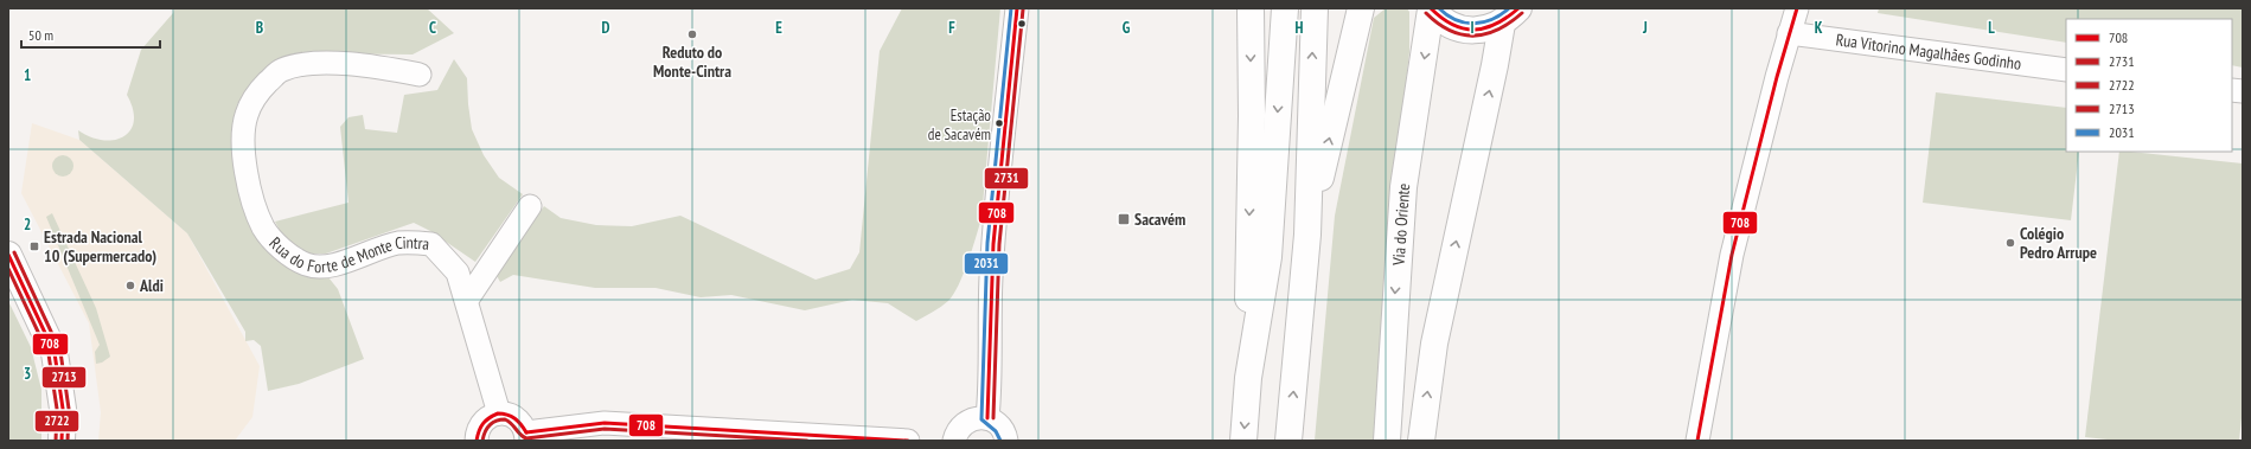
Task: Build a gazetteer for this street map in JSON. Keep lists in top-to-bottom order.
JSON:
{
  "streets": {
    "main road": ["Via do Oriente"],
    "street": ["Rua Vitorino Magalhães Godinho", "Rua do Forte de Monte Cintra"]
  },
  "places": {
    "other": [
      "Reduto do Monte-Cintra",
      "Estação de Sacavém",
      "Colégio Pedro Arrupe",
      "Aldi"
    ],
    "transit": ["Sacavém", "Estrada Nacional 10 (Supermercado)"]
  },
  "lines": [
    "transit line 708",
    "transit line 2031",
    "transit line 2731",
    "transit line 2713",
    "transit line 2722"
  ],
  "legend": [
    "708",
    "2731",
    "2722",
    "2713",
    "2031"
  ],
  "scale_bar": "50 m",
  "grid": {
    "columns": [
      "B",
      "C",
      "D",
      "E",
      "F",
      "G",
      "H",
      "I",
      "J",
      "K",
      "L"
    ],
    "rows": ["1", "2", "3"]
  }
}
